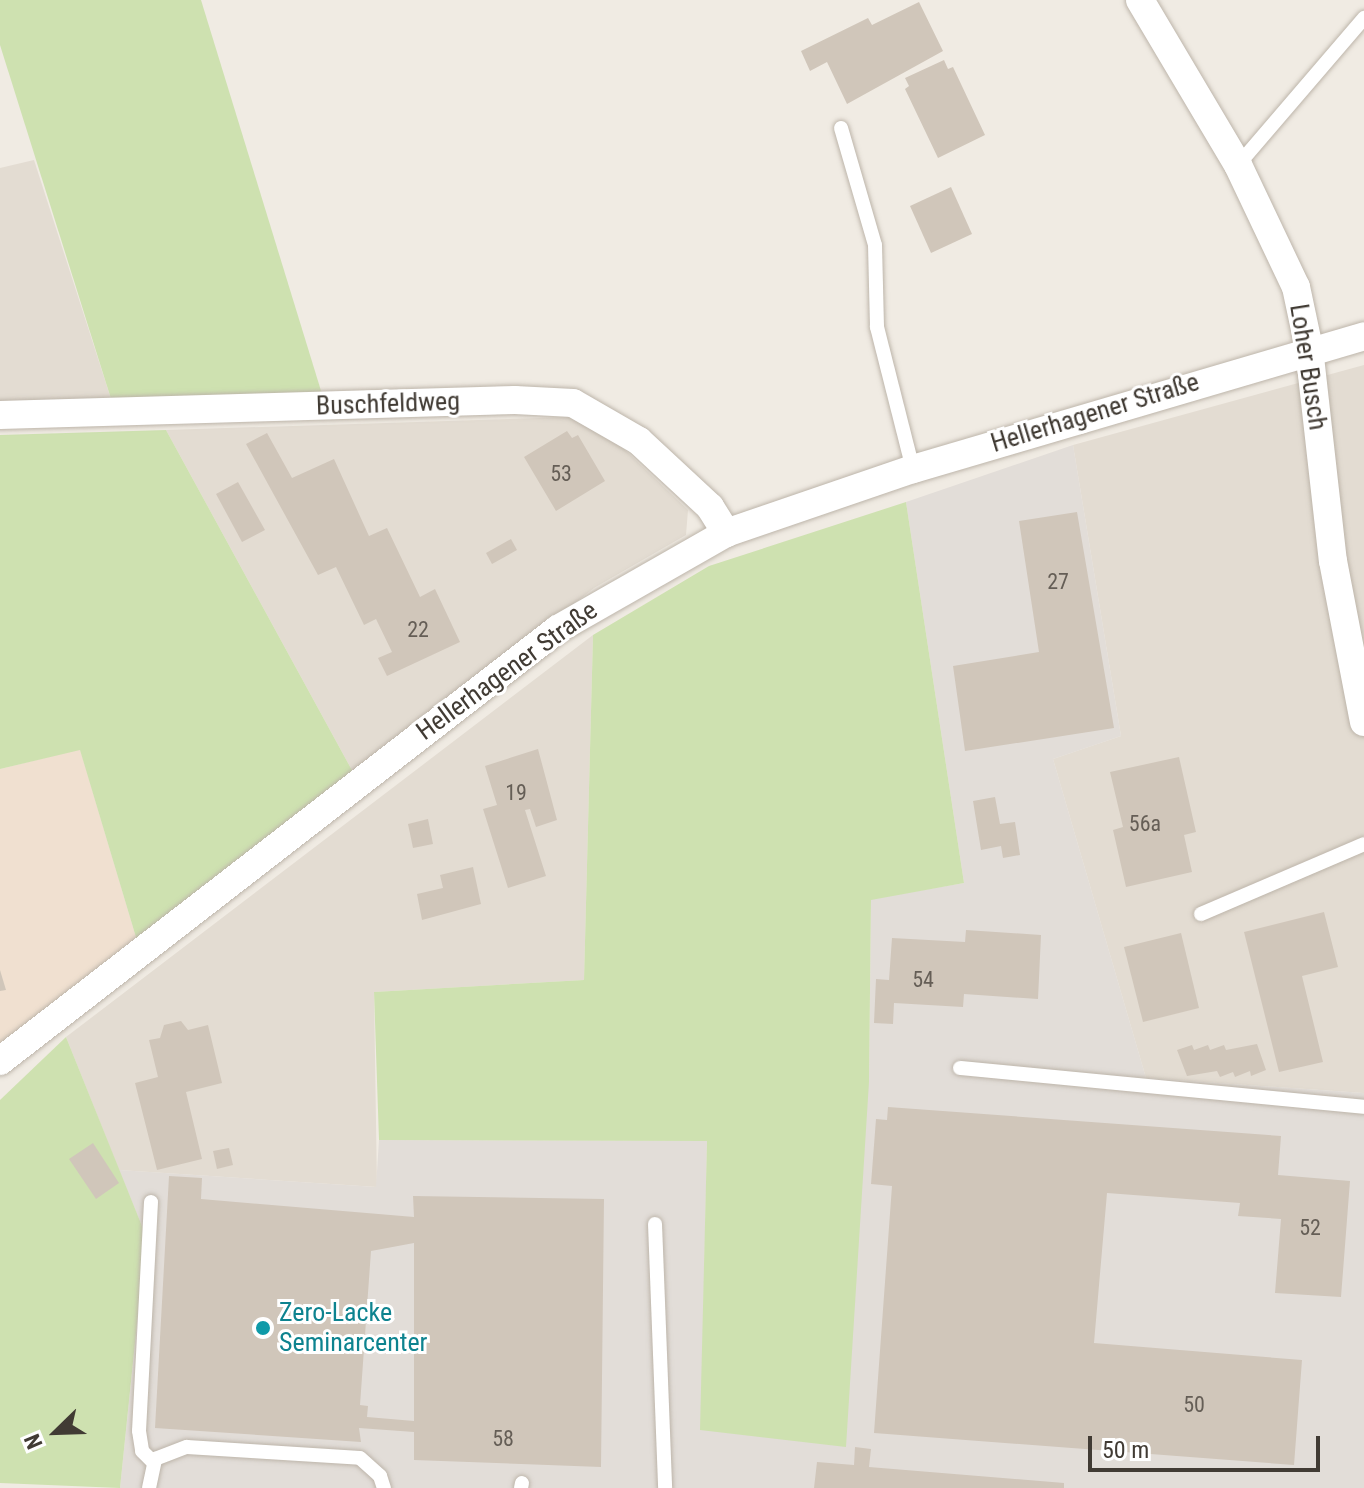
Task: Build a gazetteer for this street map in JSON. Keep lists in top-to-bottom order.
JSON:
{
  "streets": {
    "street": ["Loher Busch", "Buschfeldweg", "Hellerhagener Straße"]
  },
  "crossings": [
    ["Loher Busch", "Hellerhagener Straße"],
    ["Buschfeldweg", "Hellerhagener Straße"]
  ],
  "places": ["Zero-Lacke Seminarcenter"],
  "house_numbers": [
    "53",
    "27",
    "22",
    "19",
    "56a",
    "54",
    "52",
    "50",
    "58"
  ],
  "scale_bar": "50 m",
  "north": "bottom left"
}
